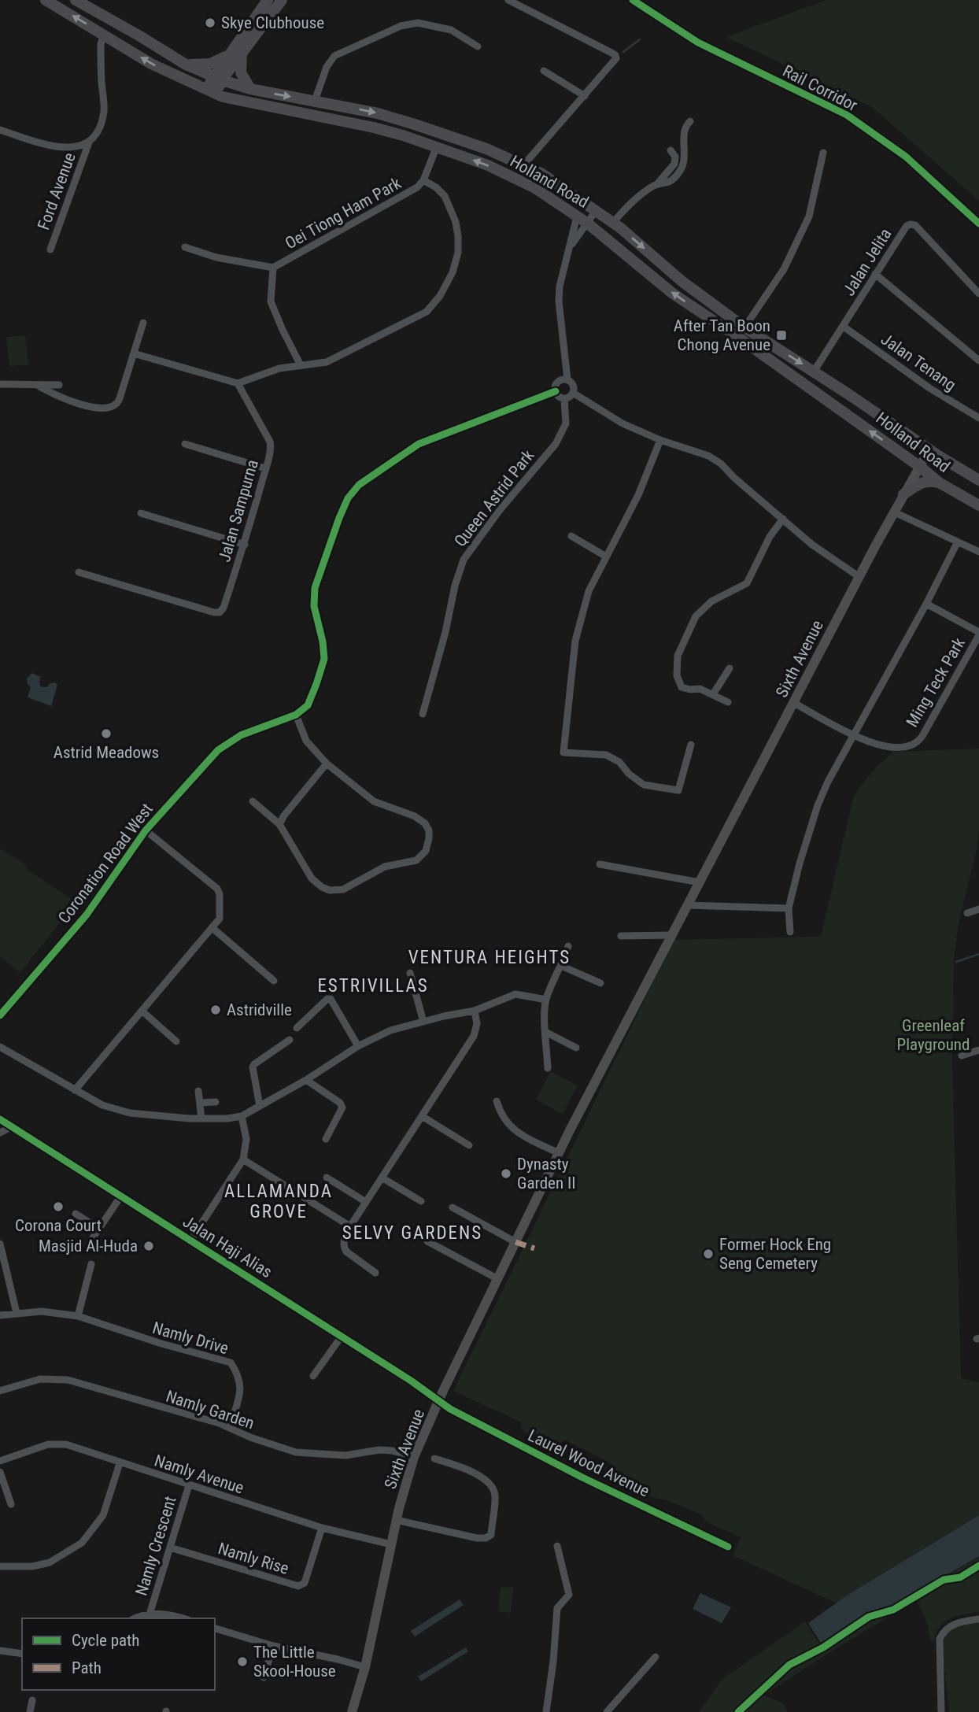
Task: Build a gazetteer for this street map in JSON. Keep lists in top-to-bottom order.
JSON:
{
  "streets": {
    "main road": ["Holland Road", "Sixth Avenue"],
    "street": [
      "Ford Avenue",
      "Oei Tiong Ham Park",
      "Jalan Jelita",
      "Jalan Tenang",
      "Queen Astrid Park",
      "Jalan Sampurna",
      "Ming Teck Park",
      "Coronation Road West",
      "Jalan Haji Alias",
      "Namly Drive",
      "Namly Garden",
      "Laurel Wood Avenue",
      "Namly Avenue",
      "Namly Crescent",
      "Namly Rise"
    ],
    "cycle path": ["Rail Corridor"]
  },
  "crossings": [
    ["Holland Road", "Ford Avenue"],
    ["Holland Road", "Oei Tiong Ham Park"],
    ["Holland Road", "Jalan Jelita"],
    ["Holland Road", "Sixth Avenue"],
    ["Oei Tiong Ham Park", "Jalan Sampurna"],
    ["Jalan Jelita", "Jalan Tenang"],
    ["Sixth Avenue", "Ming Teck Park"],
    ["Sixth Avenue", "Jalan Haji Alias"],
    ["Sixth Avenue", "Namly Garden"],
    ["Sixth Avenue", "Laurel Wood Avenue"],
    ["Sixth Avenue", "Namly Avenue"],
    ["Jalan Haji Alias", "Laurel Wood Avenue"],
    ["Namly Drive", "Namly Garden"],
    ["Namly Avenue", "Namly Crescent"],
    ["Namly Avenue", "Namly Rise"],
    ["Namly Crescent", "Namly Rise"]
  ],
  "districts": [
    "VENTURA HEIGHTS",
    "ESTRIVILLAS",
    "ALLAMANDA GROVE",
    "SELVY GARDENS"
  ],
  "parks": ["Greenleaf Playground"],
  "places": {
    "other": [
      "Skye Clubhouse",
      "Astrid Meadows",
      "Astridville",
      "Dynasty Garden II",
      "Corona Court",
      "Masjid Al-Huda",
      "Former Hock Eng Seng Cemetery",
      "The Little Skool-House"
    ],
    "transit": ["After Tan Boon Chong Avenue"]
  },
  "legend": ["Cycle path", "Path"]
}
